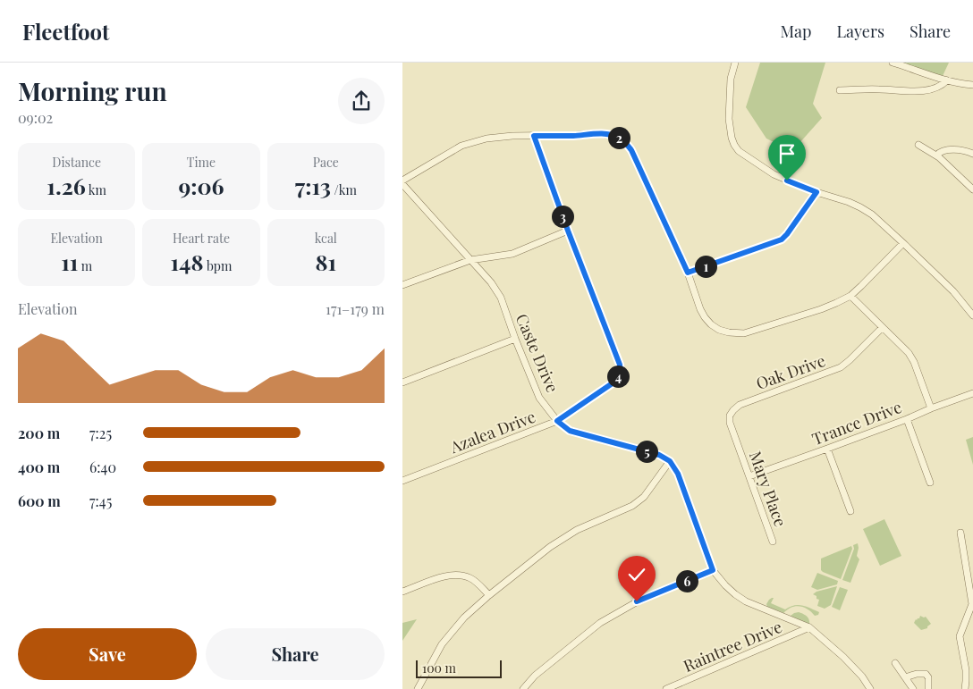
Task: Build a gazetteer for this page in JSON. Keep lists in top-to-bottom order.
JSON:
{
  "streets": {
    "street": [
      "Caste Drive",
      "Oak Drive",
      "Trance Drive",
      "Azalea Drive",
      "Mary Place",
      "Raintree Drive"
    ]
  },
  "crossings": [
    ["Caste Drive", "Azalea Drive"],
    ["Oak Drive", "Mary Place"],
    ["Trance Drive", "Mary Place"]
  ],
  "scale_bar": "100 m",
  "page": {
    "header": "Fleetfoot",
    "nav": ["Map", "Layers", "Share"],
    "heading": ["Morning run", "09:02"],
    "pins": [
      "2",
      "3",
      "1",
      "4",
      "5",
      "6"
    ],
    "stats": [
      ["Distance", "1.26 km"],
      ["Time", "9:06"],
      ["Pace", "7:13 /km"],
      ["Elevation", "11 m"],
      ["Heart rate", "148 bpm"],
      ["kcal", "81"]
    ],
    "chart": ["Elevation", "171–179 m"],
    "list": [
      {
        "name": "200 m",
        "note": "7:25"
      },
      {
        "name": "400 m",
        "note": "6:40"
      },
      {
        "name": "600 m",
        "note": "7:45"
      }
    ],
    "buttons": ["Save", "Share"],
    "scale": "100 m"
  }
}
